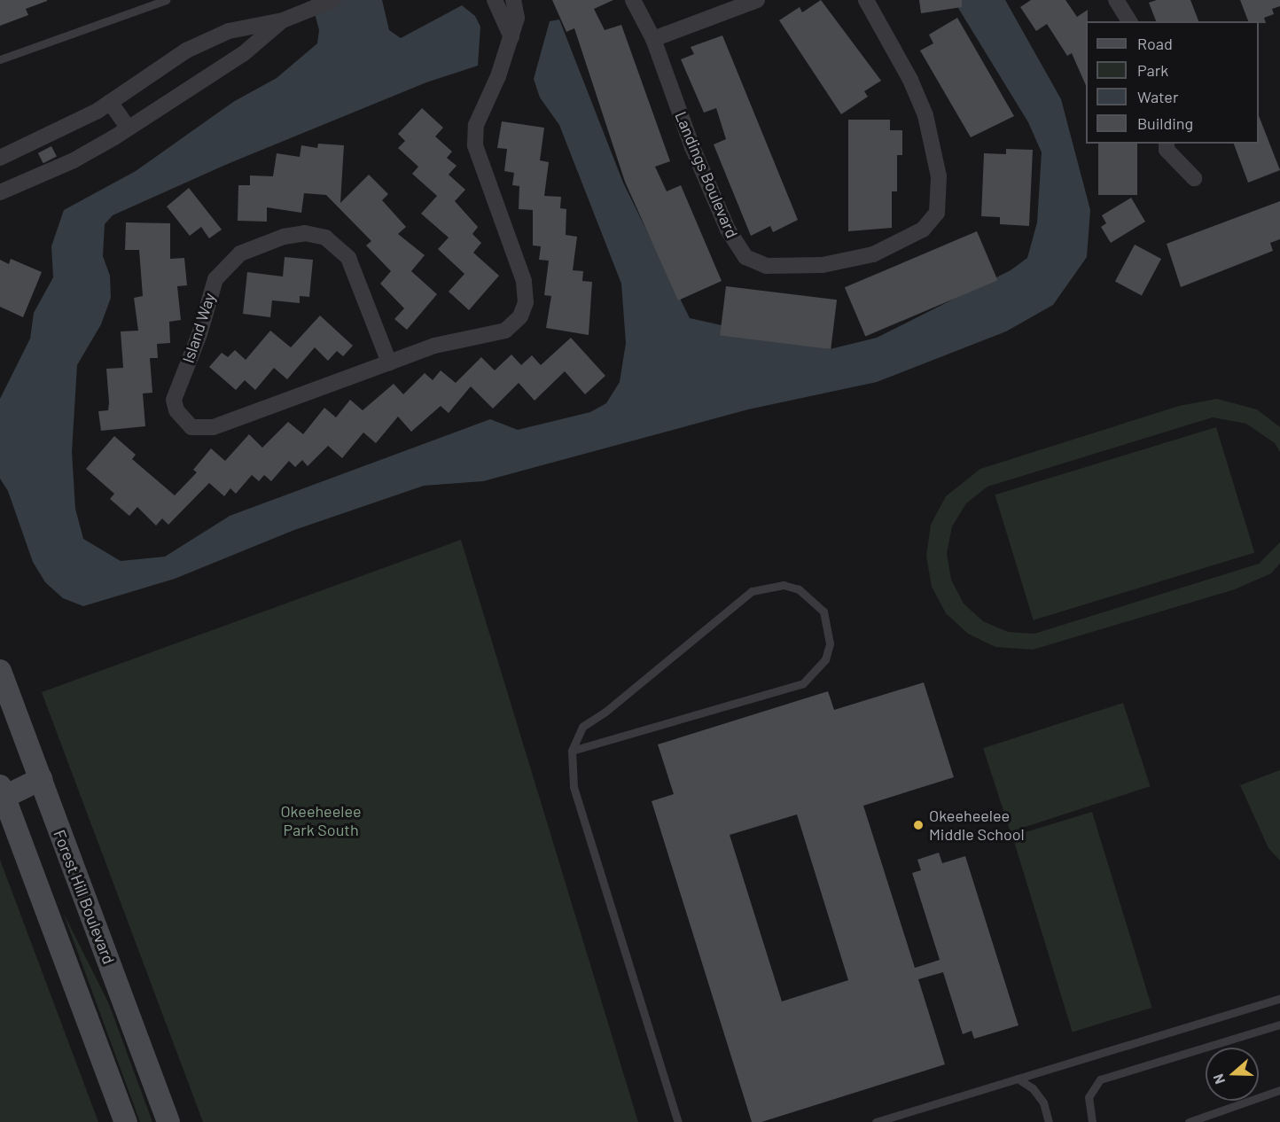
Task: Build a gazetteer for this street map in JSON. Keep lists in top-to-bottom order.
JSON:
{
  "streets": {
    "main road": ["Forest Hill Boulevard"],
    "street": ["Landings Boulevard", "Island Way"]
  },
  "parks": ["Okeeheelee Park South"],
  "places": ["Okeeheelee Middle School"],
  "legend": [
    "Road",
    "Park",
    "Water",
    "Building"
  ],
  "north": "left"
}
